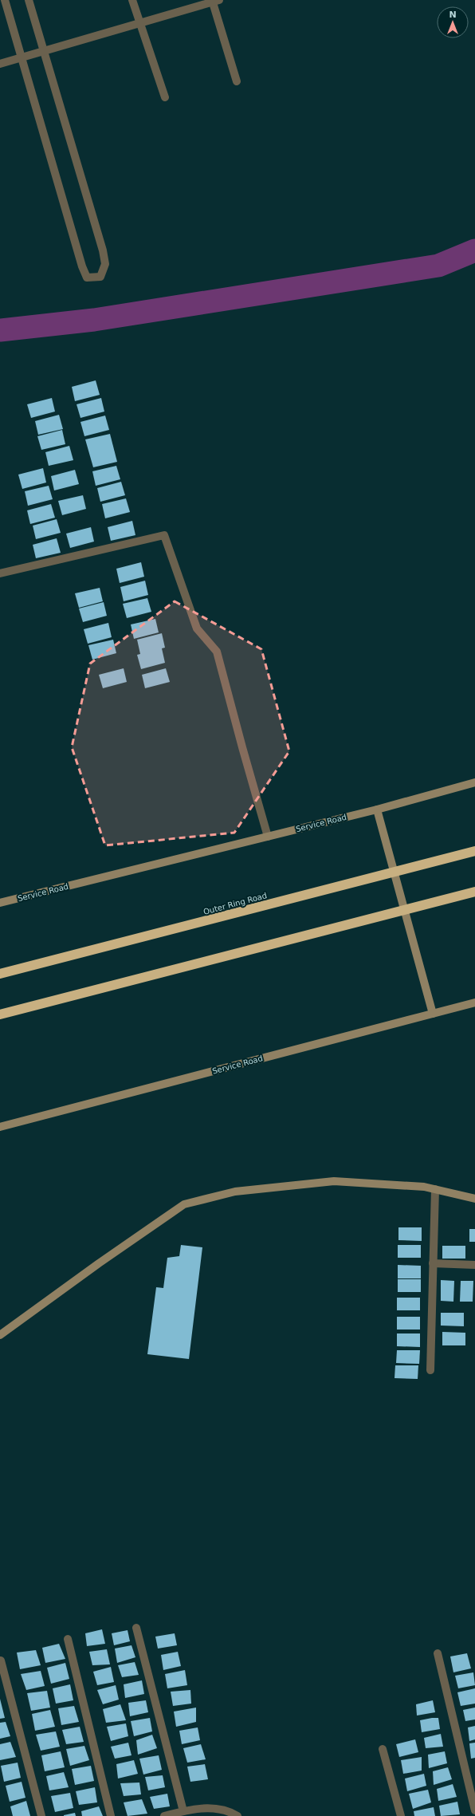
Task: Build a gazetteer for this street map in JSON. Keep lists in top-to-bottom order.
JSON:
{
  "streets": {
    "highway": ["Outer Ring Road"],
    "main road": ["Service Road"]
  },
  "north": "top"
}
